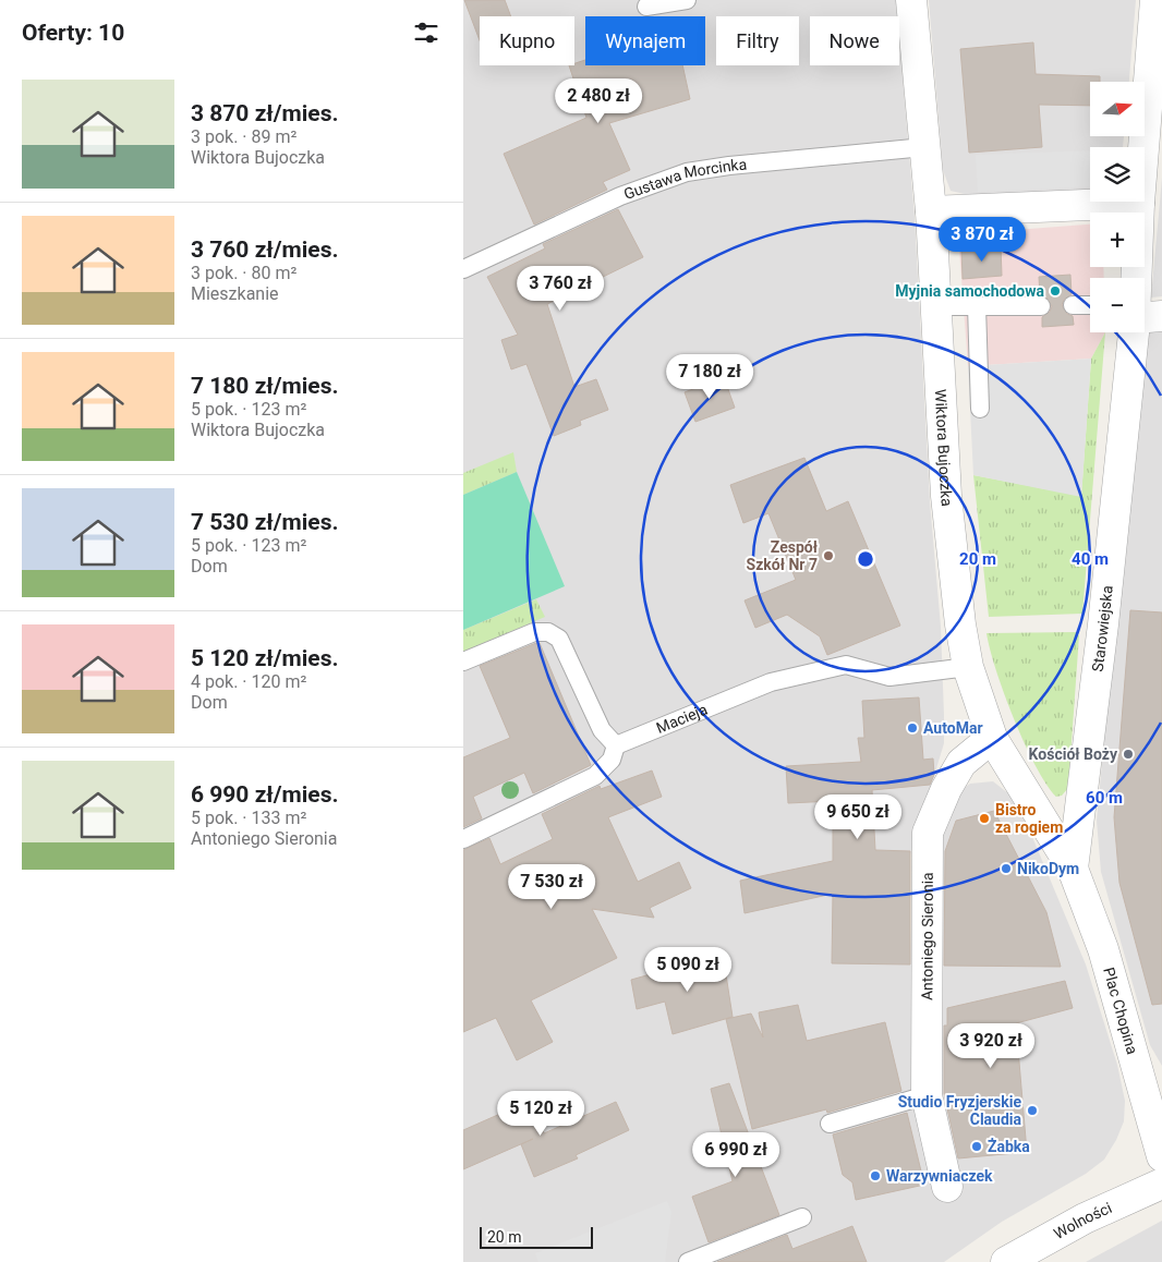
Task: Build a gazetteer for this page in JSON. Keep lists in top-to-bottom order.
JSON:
{
  "streets": {
    "street": [
      "Wiktora Bujoczka",
      "Starowiejska",
      "Antoniego Sieronia",
      "Plac Chopina",
      "Wolności"
    ],
    "lane": ["Gustawa Morcinka", "Macieja"]
  },
  "crossings": [
    ["Gustawa Morcinka", "Wiktora Bujoczka"],
    ["Wiktora Bujoczka", "Starowiejska"],
    ["Wiktora Bujoczka", "Macieja"],
    ["Wiktora Bujoczka", "Antoniego Sieronia"],
    ["Wiktora Bujoczka", "Plac Chopina"],
    ["Starowiejska", "Plac Chopina"]
  ],
  "places": [
    "Myjnia samochodowa",
    "Zespół Szkół Nr 7",
    "AutoMar",
    "Kościół Boży",
    "Bistro za rogiem",
    "NikoDym",
    "Studio Fryzjerskie Claudia",
    "Żabka",
    "Warzywniaczek"
  ],
  "scale_bar": "20 m",
  "north": "right",
  "page": {
    "heading": "Oferty: 10",
    "chip": [
      "Kupno",
      "Wynajem",
      "Filtry",
      "Nowe"
    ],
    "list": [
      {
        "name": "3 870 zł/mies.",
        "note": "3 pok. · 89 m² · Wiktora Bujoczka"
      },
      {
        "name": "3 760 zł/mies.",
        "note": "3 pok. · 80 m² · Mieszkanie"
      },
      {
        "name": "7 180 zł/mies.",
        "note": "5 pok. · 123 m² · Wiktora Bujoczka"
      },
      {
        "name": "7 530 zł/mies.",
        "note": "5 pok. · 123 m² · Dom"
      },
      {
        "name": "5 120 zł/mies.",
        "note": "4 pok. · 120 m² · Dom"
      },
      {
        "name": "6 990 zł/mies.",
        "note": "5 pok. · 133 m² · Antoniego Sieronia"
      }
    ],
    "price": [
      "2 480 zł",
      "3 870 zł",
      "3 760 zł",
      "7 180 zł",
      "9 650 zł",
      "7 530 zł",
      "5 090 zł",
      "3 920 zł",
      "5 120 zł",
      "6 990 zł"
    ],
    "map_buttons": ["+", "−"],
    "scale": "20 m"
  },
  "rings": ["20 m", "40 m", "60 m"]
}
